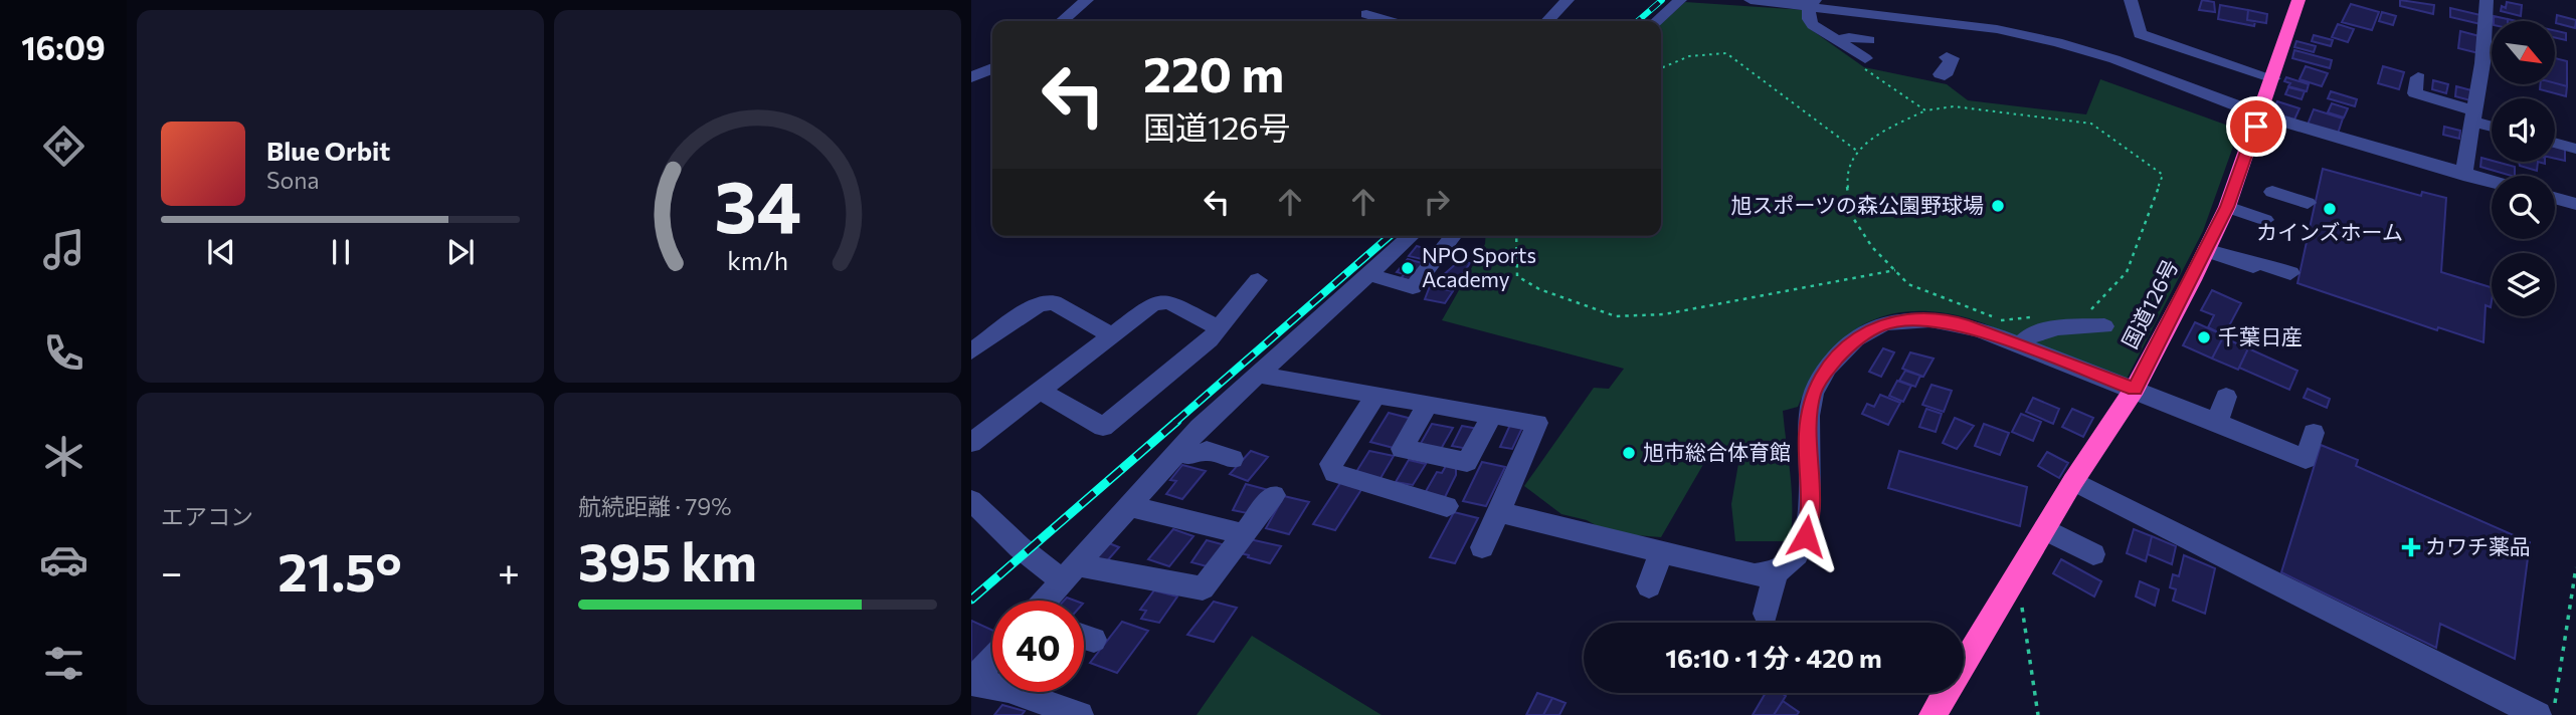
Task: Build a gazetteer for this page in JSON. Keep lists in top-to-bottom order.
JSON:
{
  "streets": {
    "highway": ["国道126号"]
  },
  "places": {
    "other": [
      "旭スポーツの森公園野球場",
      "カインズホーム",
      "NPO Sports Academy",
      "千葉日産",
      "旭市総合体育館"
    ],
    "health": ["カワチ薬品"]
  },
  "north": "bottom right",
  "page": {
    "tabs": "16:09",
    "turn": ["220 m", "国道126号"],
    "song": ["Blue Orbit", "Sona"],
    "tile": [
      "エアコン",
      ["航続距離 · 79%", "395 km"]
    ],
    "heat": ["−", "21.5°", "+"],
    "limit": "40",
    "trip": "16:10 · 1 分 · 420 m",
    "gauge": ["34", "km/h"]
  }
}
